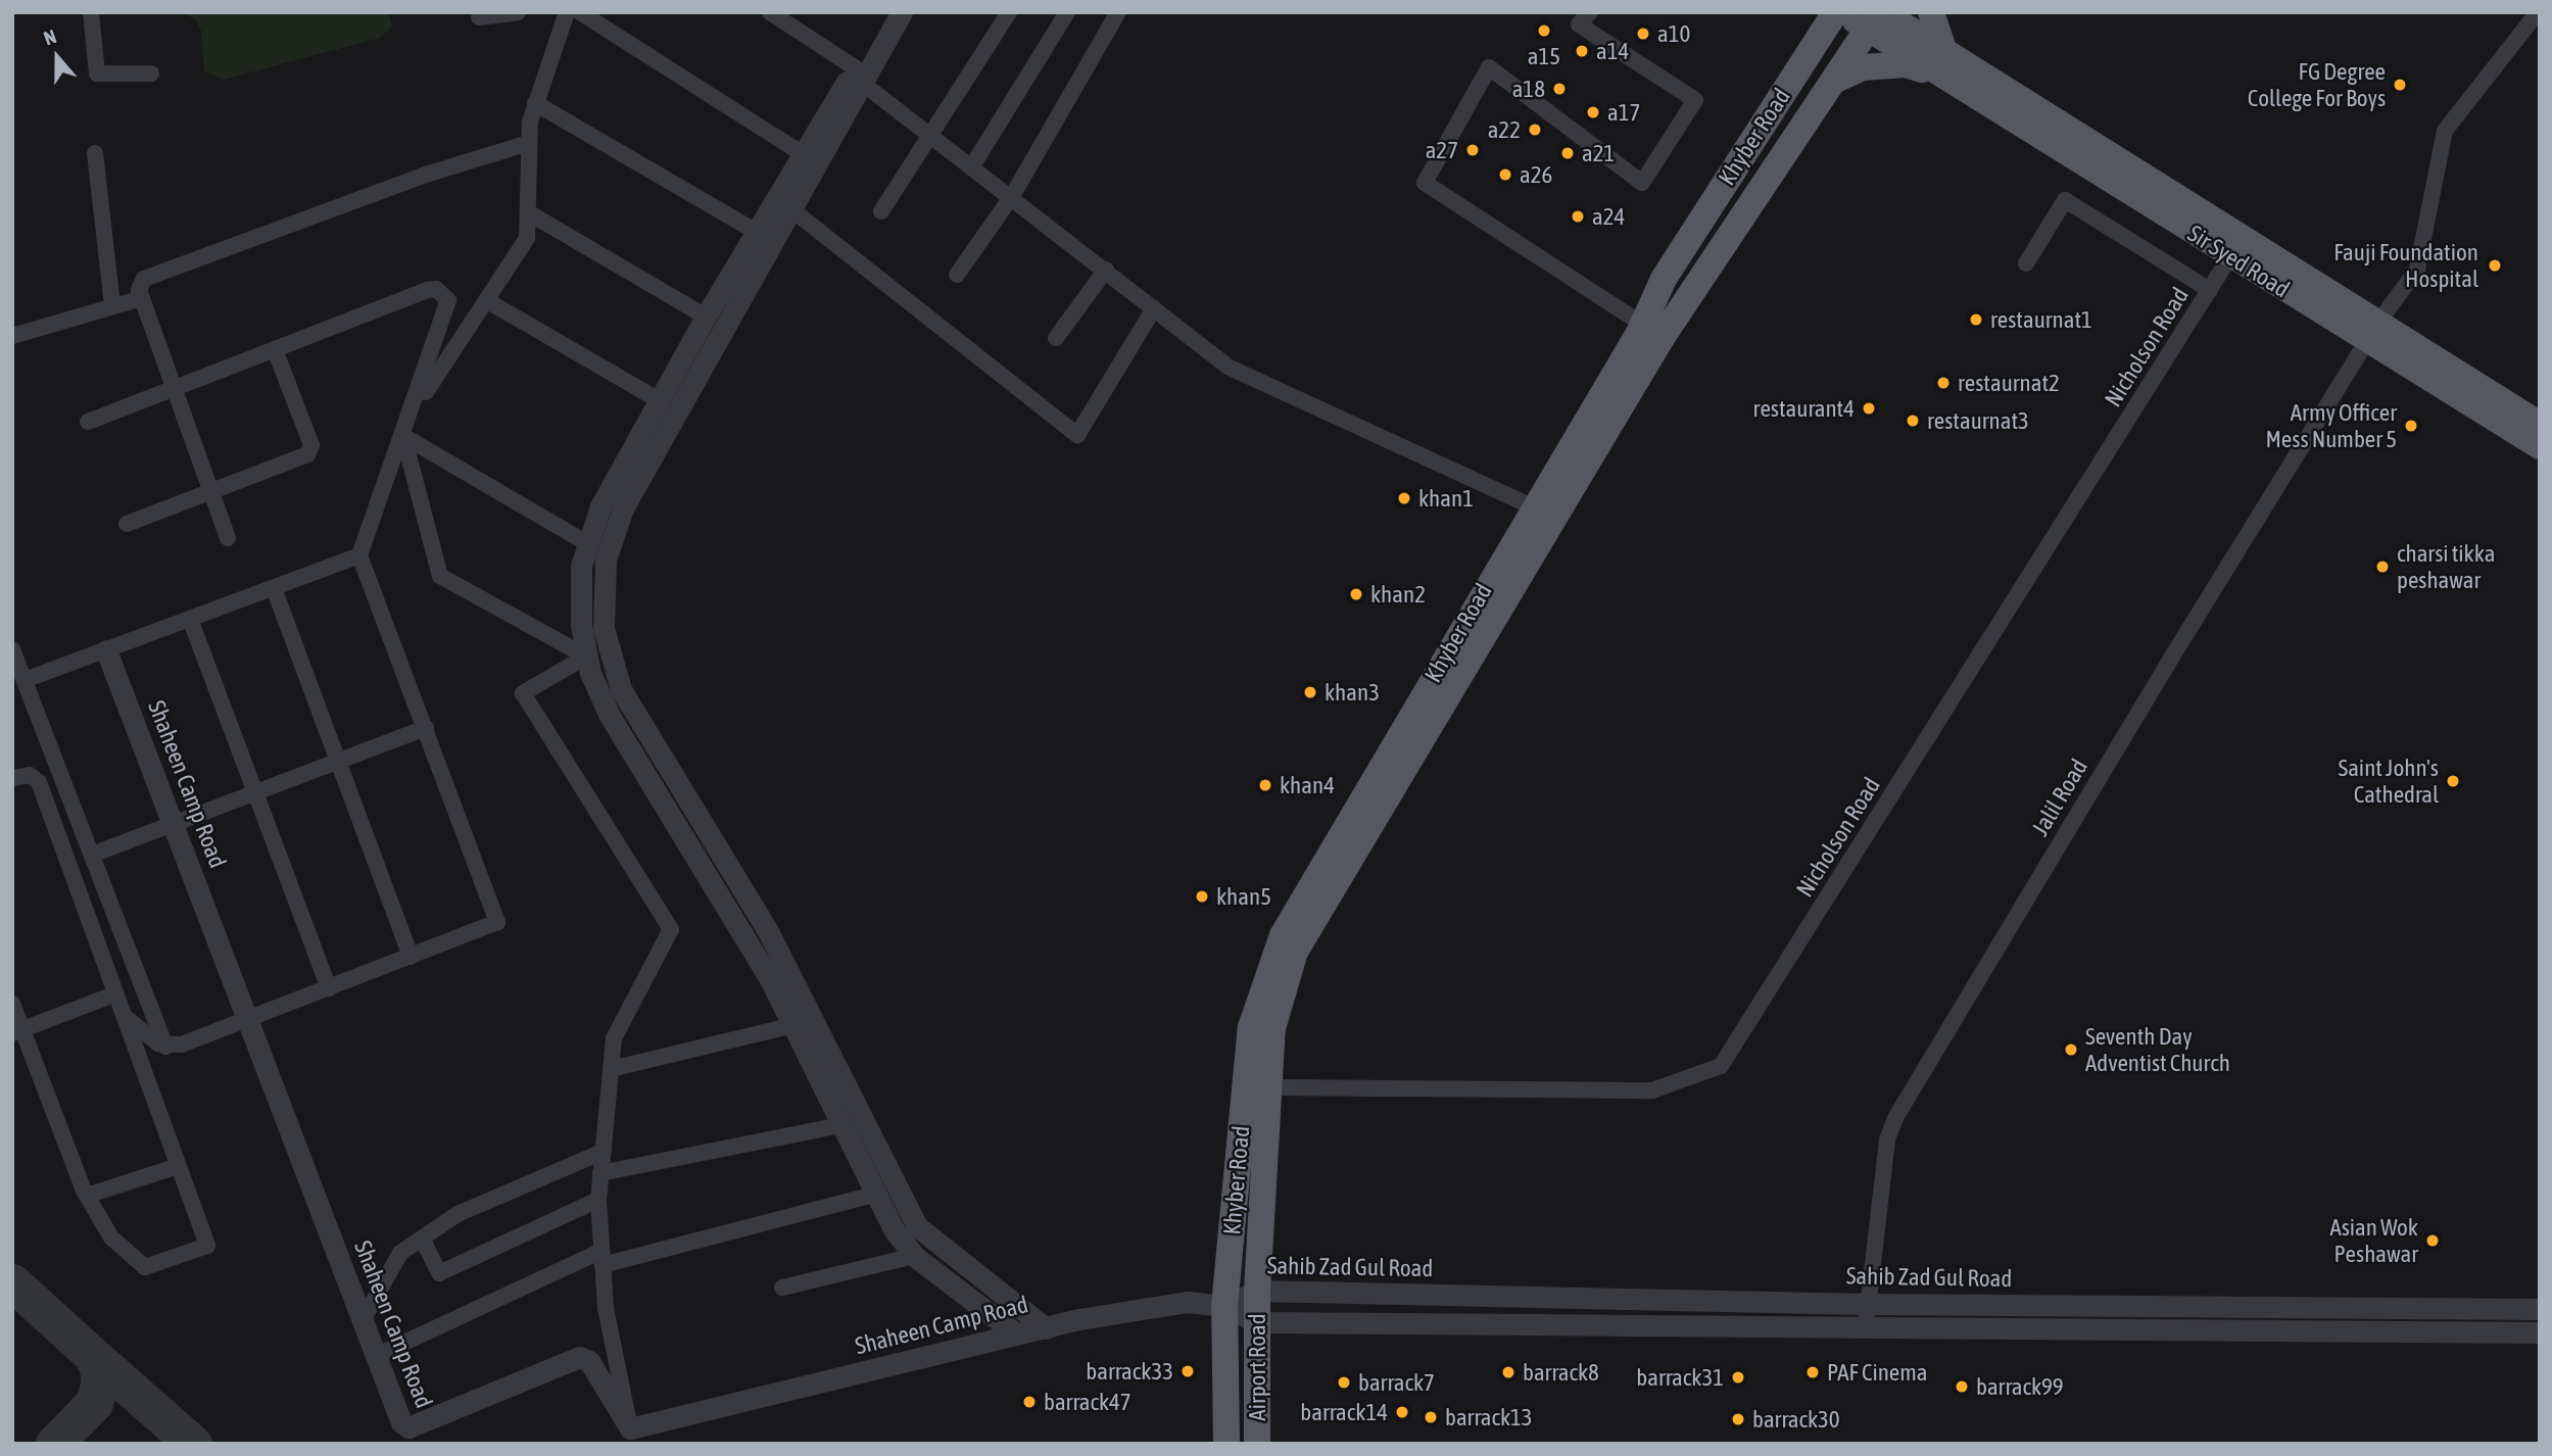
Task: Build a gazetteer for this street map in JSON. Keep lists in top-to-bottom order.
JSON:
{
  "streets": {
    "main road": ["Khyber Road", "Sir Syed Road", "Airport Road"],
    "street": [
      "Nicholson Road",
      "Shaheen Camp Road",
      "Jalil Road",
      "Sahib Zad Gul Road"
    ]
  },
  "crossings": [
    ["Khyber Road", "Shaheen Camp Road"],
    ["Khyber Road", "Sahib Zad Gul Road"],
    ["Khyber Road", "Airport Road"],
    ["Sir Syed Road", "Nicholson Road"],
    ["Sir Syed Road", "Jalil Road"],
    ["Shaheen Camp Road", "Sahib Zad Gul Road"],
    ["Jalil Road", "Sahib Zad Gul Road"],
    ["Sahib Zad Gul Road", "Airport Road"]
  ],
  "places": [
    "a15",
    "a10",
    "a14",
    "FG Degree College For Boys",
    "a18",
    "a17",
    "a22",
    "a27",
    "a21",
    "a26",
    "a24",
    "Fauji Foundation Hospital",
    "restaurnat1",
    "restaurnat2",
    "restaurant4",
    "restaurnat3",
    "Army Officer Mess Number 5",
    "khan1",
    "charsi tikka peshawar",
    "khan2",
    "khan3",
    "Saint John's Cathedral",
    "khan4",
    "khan5",
    "Seventh Day Adventist Church",
    "Asian Wok Peshawar",
    "barrack33",
    "barrack8",
    "PAF Cinema",
    "barrack31",
    "barrack7",
    "barrack99",
    "barrack47",
    "barrack14",
    "barrack13",
    "barrack30"
  ],
  "north": "top"
}
